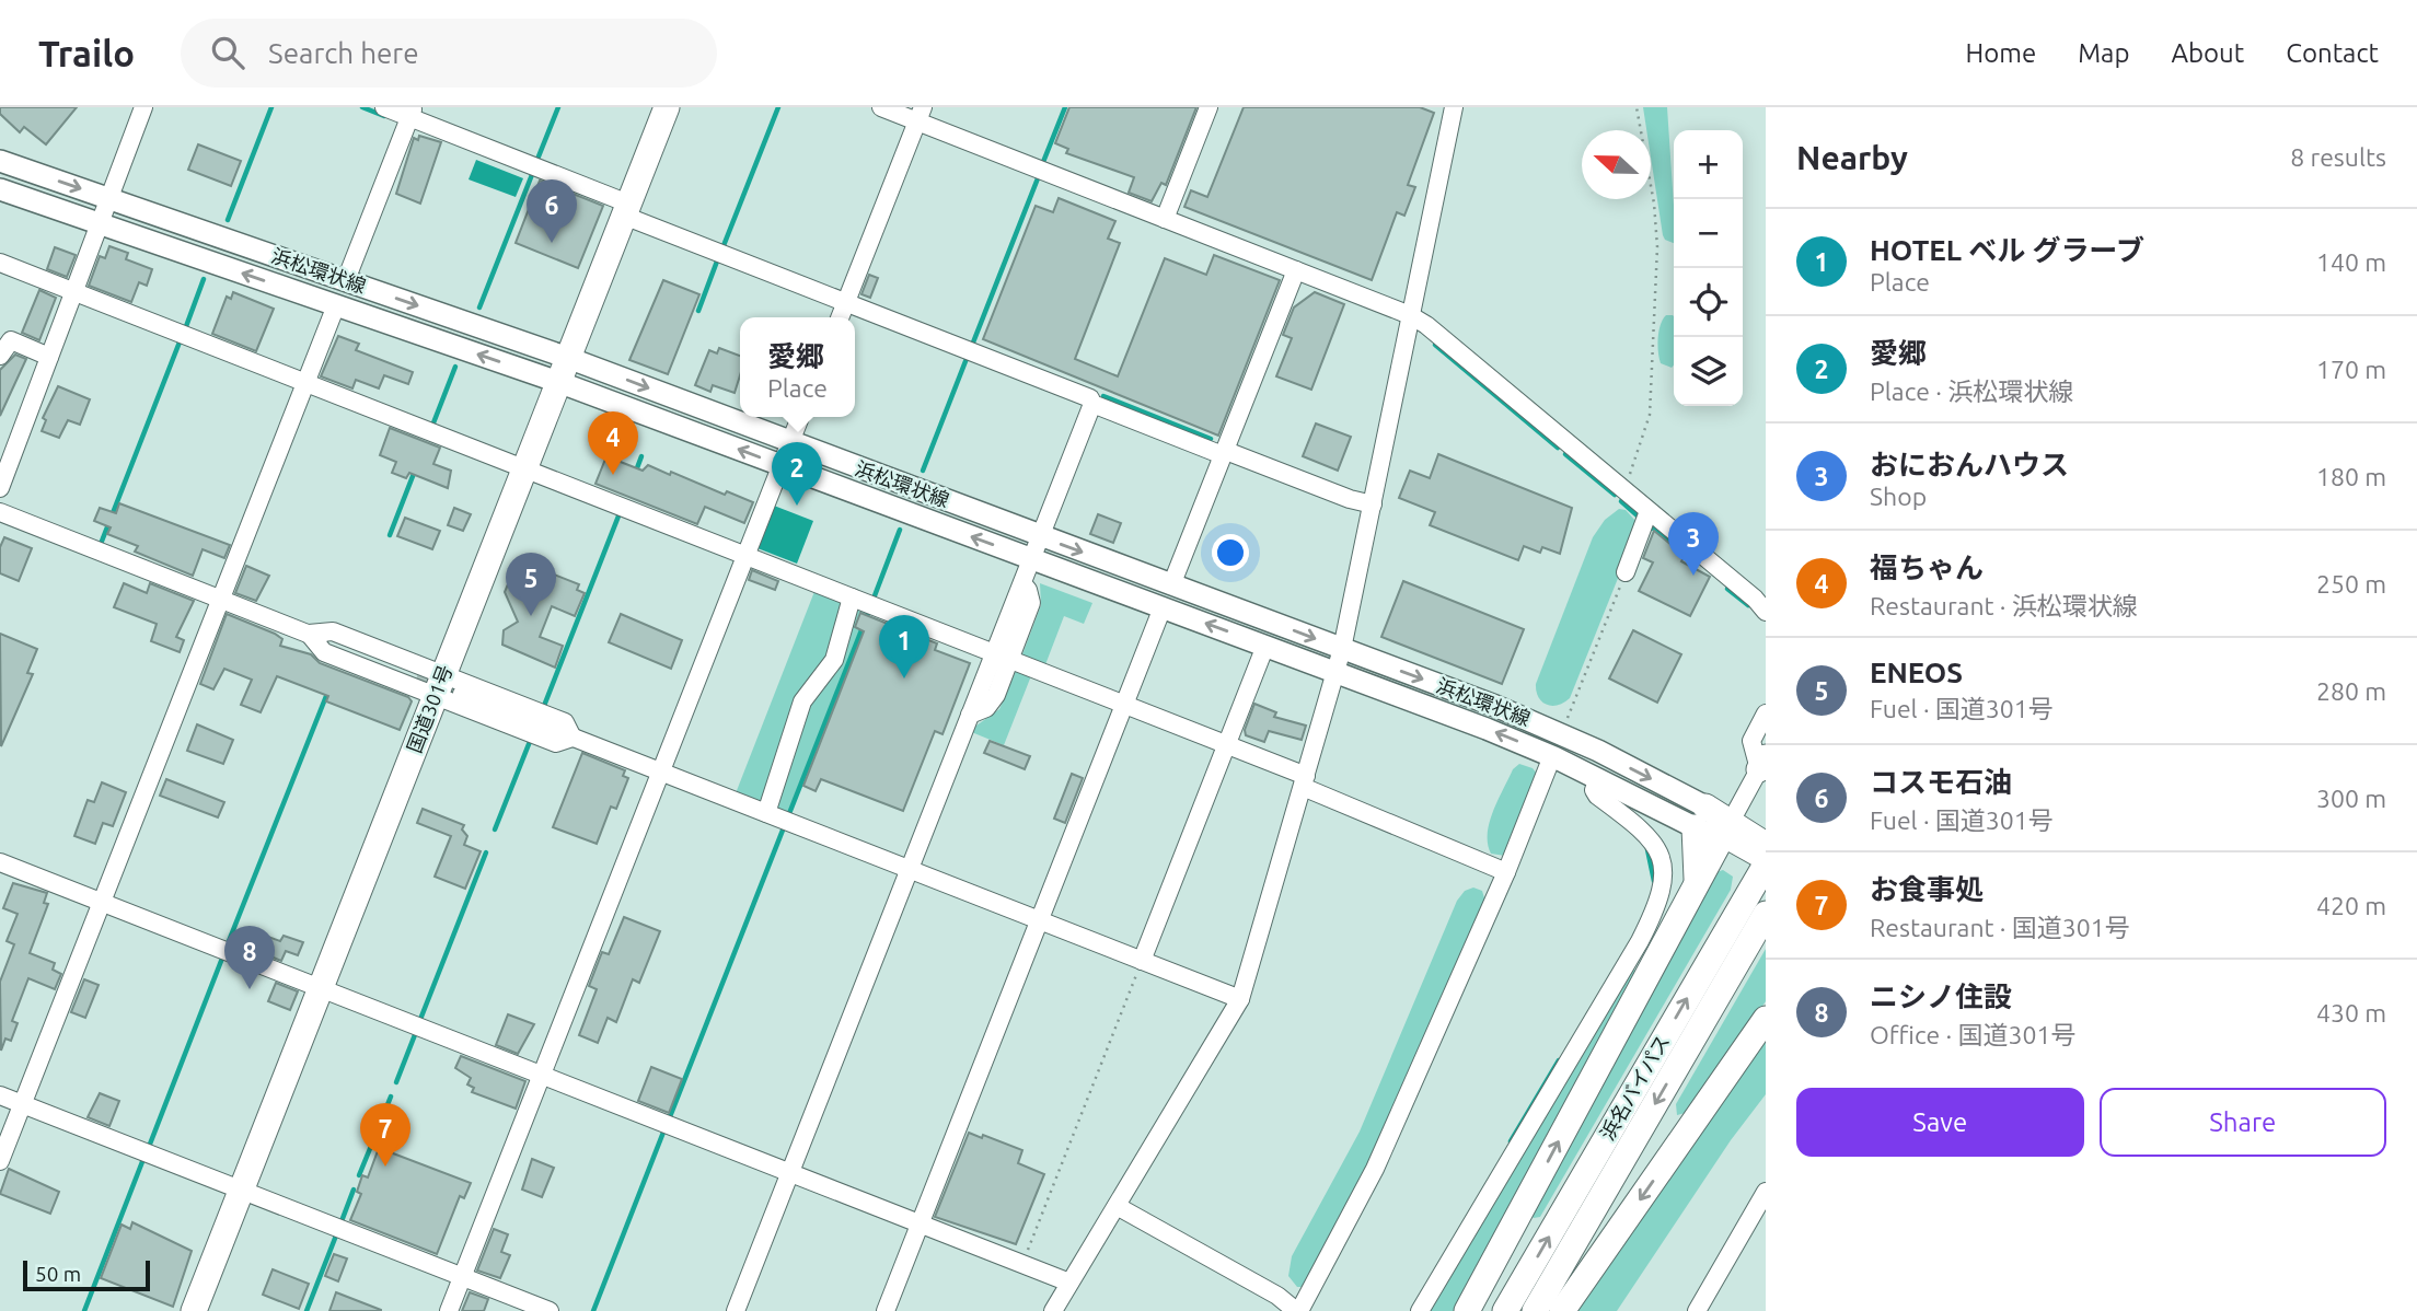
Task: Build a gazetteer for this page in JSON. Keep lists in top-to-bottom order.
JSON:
{
  "streets": {
    "highway": ["国道301号", "浜名バイパス"],
    "main road": ["浜松環状線"]
  },
  "crossings": [
    ["浜松環状線", "国道301号"]
  ],
  "scale_bar": "50 m",
  "north": "left",
  "page": {
    "header": "Trailo",
    "search": "Search here",
    "nav": [
      "Home",
      "Map",
      "About",
      "Contact"
    ],
    "heading": ["Nearby", "8 results"],
    "map_buttons": ["+", "−"],
    "pins": [
      "6",
      "4",
      "2",
      "3",
      "5",
      "1",
      "8",
      "7"
    ],
    "list": [
      {
        "mark": "1",
        "name": "HOTEL ベル グラーブ",
        "note": "Place",
        "value": "140 m"
      },
      {
        "mark": "2",
        "name": "愛郷",
        "note": "Place · 浜松環状線",
        "value": "170 m"
      },
      {
        "mark": "3",
        "name": "おにおんハウス",
        "note": "Shop",
        "value": "180 m"
      },
      {
        "mark": "4",
        "name": "福ちゃん",
        "note": "Restaurant · 浜松環状線",
        "value": "250 m"
      },
      {
        "mark": "5",
        "name": "ENEOS",
        "note": "Fuel · 国道301号",
        "value": "280 m"
      },
      {
        "mark": "6",
        "name": "コスモ石油",
        "note": "Fuel · 国道301号",
        "value": "300 m"
      },
      {
        "mark": "7",
        "name": "お食事処",
        "note": "Restaurant · 国道301号",
        "value": "420 m"
      },
      {
        "mark": "8",
        "name": "ニシノ住設",
        "note": "Office · 国道301号",
        "value": "430 m"
      }
    ],
    "popup": ["愛郷", "Place"],
    "buttons": ["Save", "Share"],
    "scale": "50 m"
  }
}
